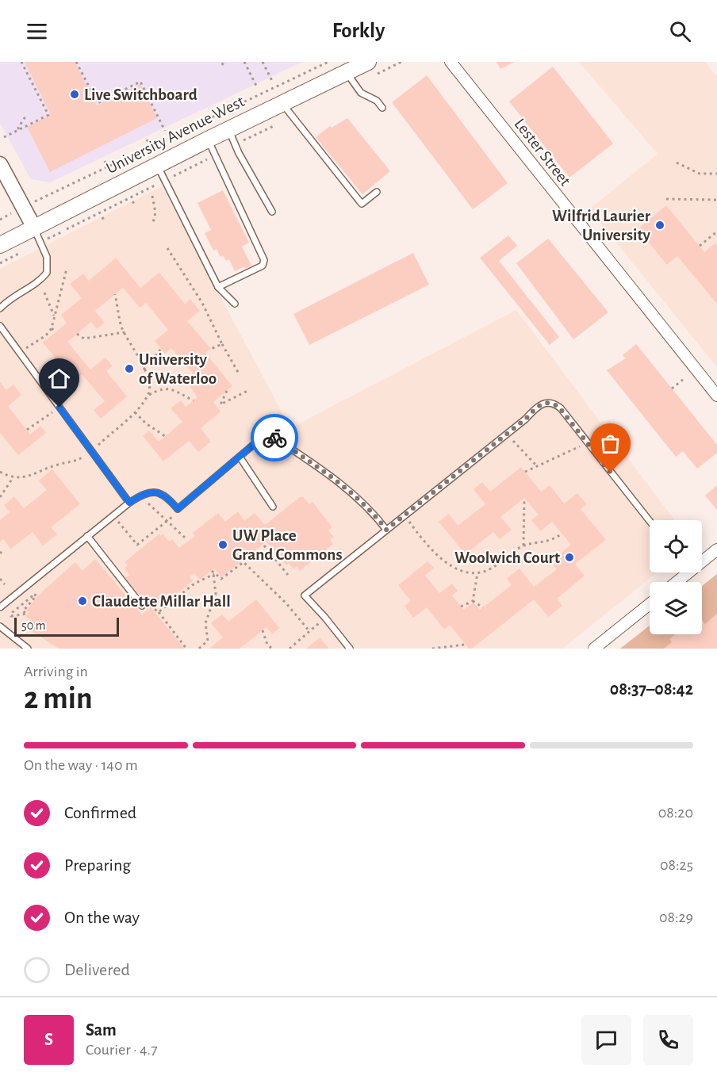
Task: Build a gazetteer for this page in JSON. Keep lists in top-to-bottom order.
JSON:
{
  "streets": {
    "main road": ["University Avenue West"],
    "street": ["Lester Street"]
  },
  "places": [
    "Live Switchboard",
    "Wilfrid Laurier University",
    "University of Waterloo",
    "UW Place Grand Commons",
    "Woolwich Court",
    "Claudette Millar Hall"
  ],
  "scale_bar": "50 m",
  "page": {
    "header": "Forkly",
    "scale": "50 m",
    "heading": ["2 min", "Arriving in", "08:37–08:42"],
    "panel": ["Sam", "Courier · 4.7"],
    "bar": "On the way · 140 m",
    "list": [
      ["Confirmed", "08:20"],
      ["Preparing", "08:25"],
      ["On the way", "08:29"],
      "Delivered"
    ],
    "round": "S"
  }
}
